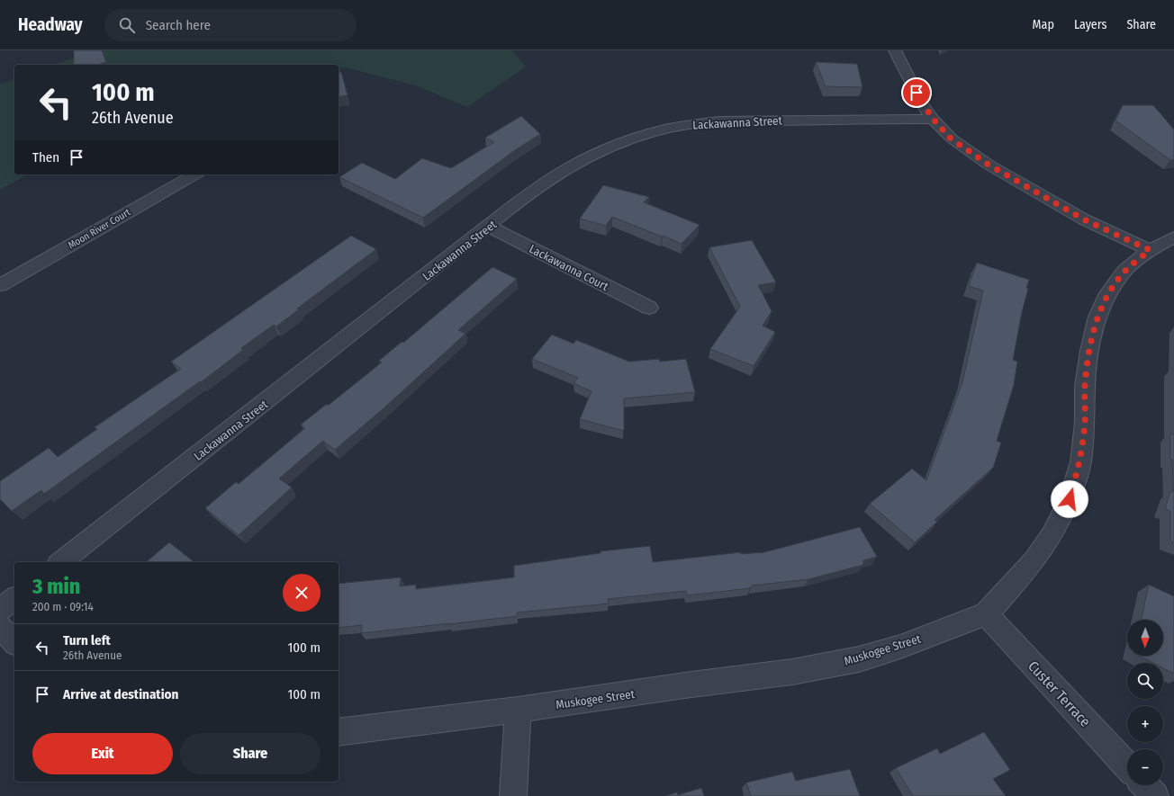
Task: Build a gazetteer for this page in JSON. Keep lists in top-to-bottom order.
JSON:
{
  "streets": {
    "street": [
      "Lackawanna Street",
      "Moon River Court",
      "Lackawanna Court",
      "Muskogee Street",
      "Custer Terrace"
    ]
  },
  "crossings": [
    ["Lackawanna Street", "Lackawanna Court"],
    ["Muskogee Street", "Custer Terrace"]
  ],
  "north": "bottom",
  "page": {
    "header": "Headway",
    "search": "Search here",
    "nav": ["Map", "Layers", "Share"],
    "turn": ["100 m", "26th Avenue"],
    "then": "Then",
    "heading": ["3 min", "200 m · 09:14"],
    "map_buttons": ["+", "−"],
    "list": [
      {
        "name": "Turn left",
        "note": "26th Avenue",
        "value": "100 m"
      },
      {
        "name": "Arrive at destination",
        "value": "100 m"
      }
    ],
    "buttons": ["Exit", "Share"]
  }
}
